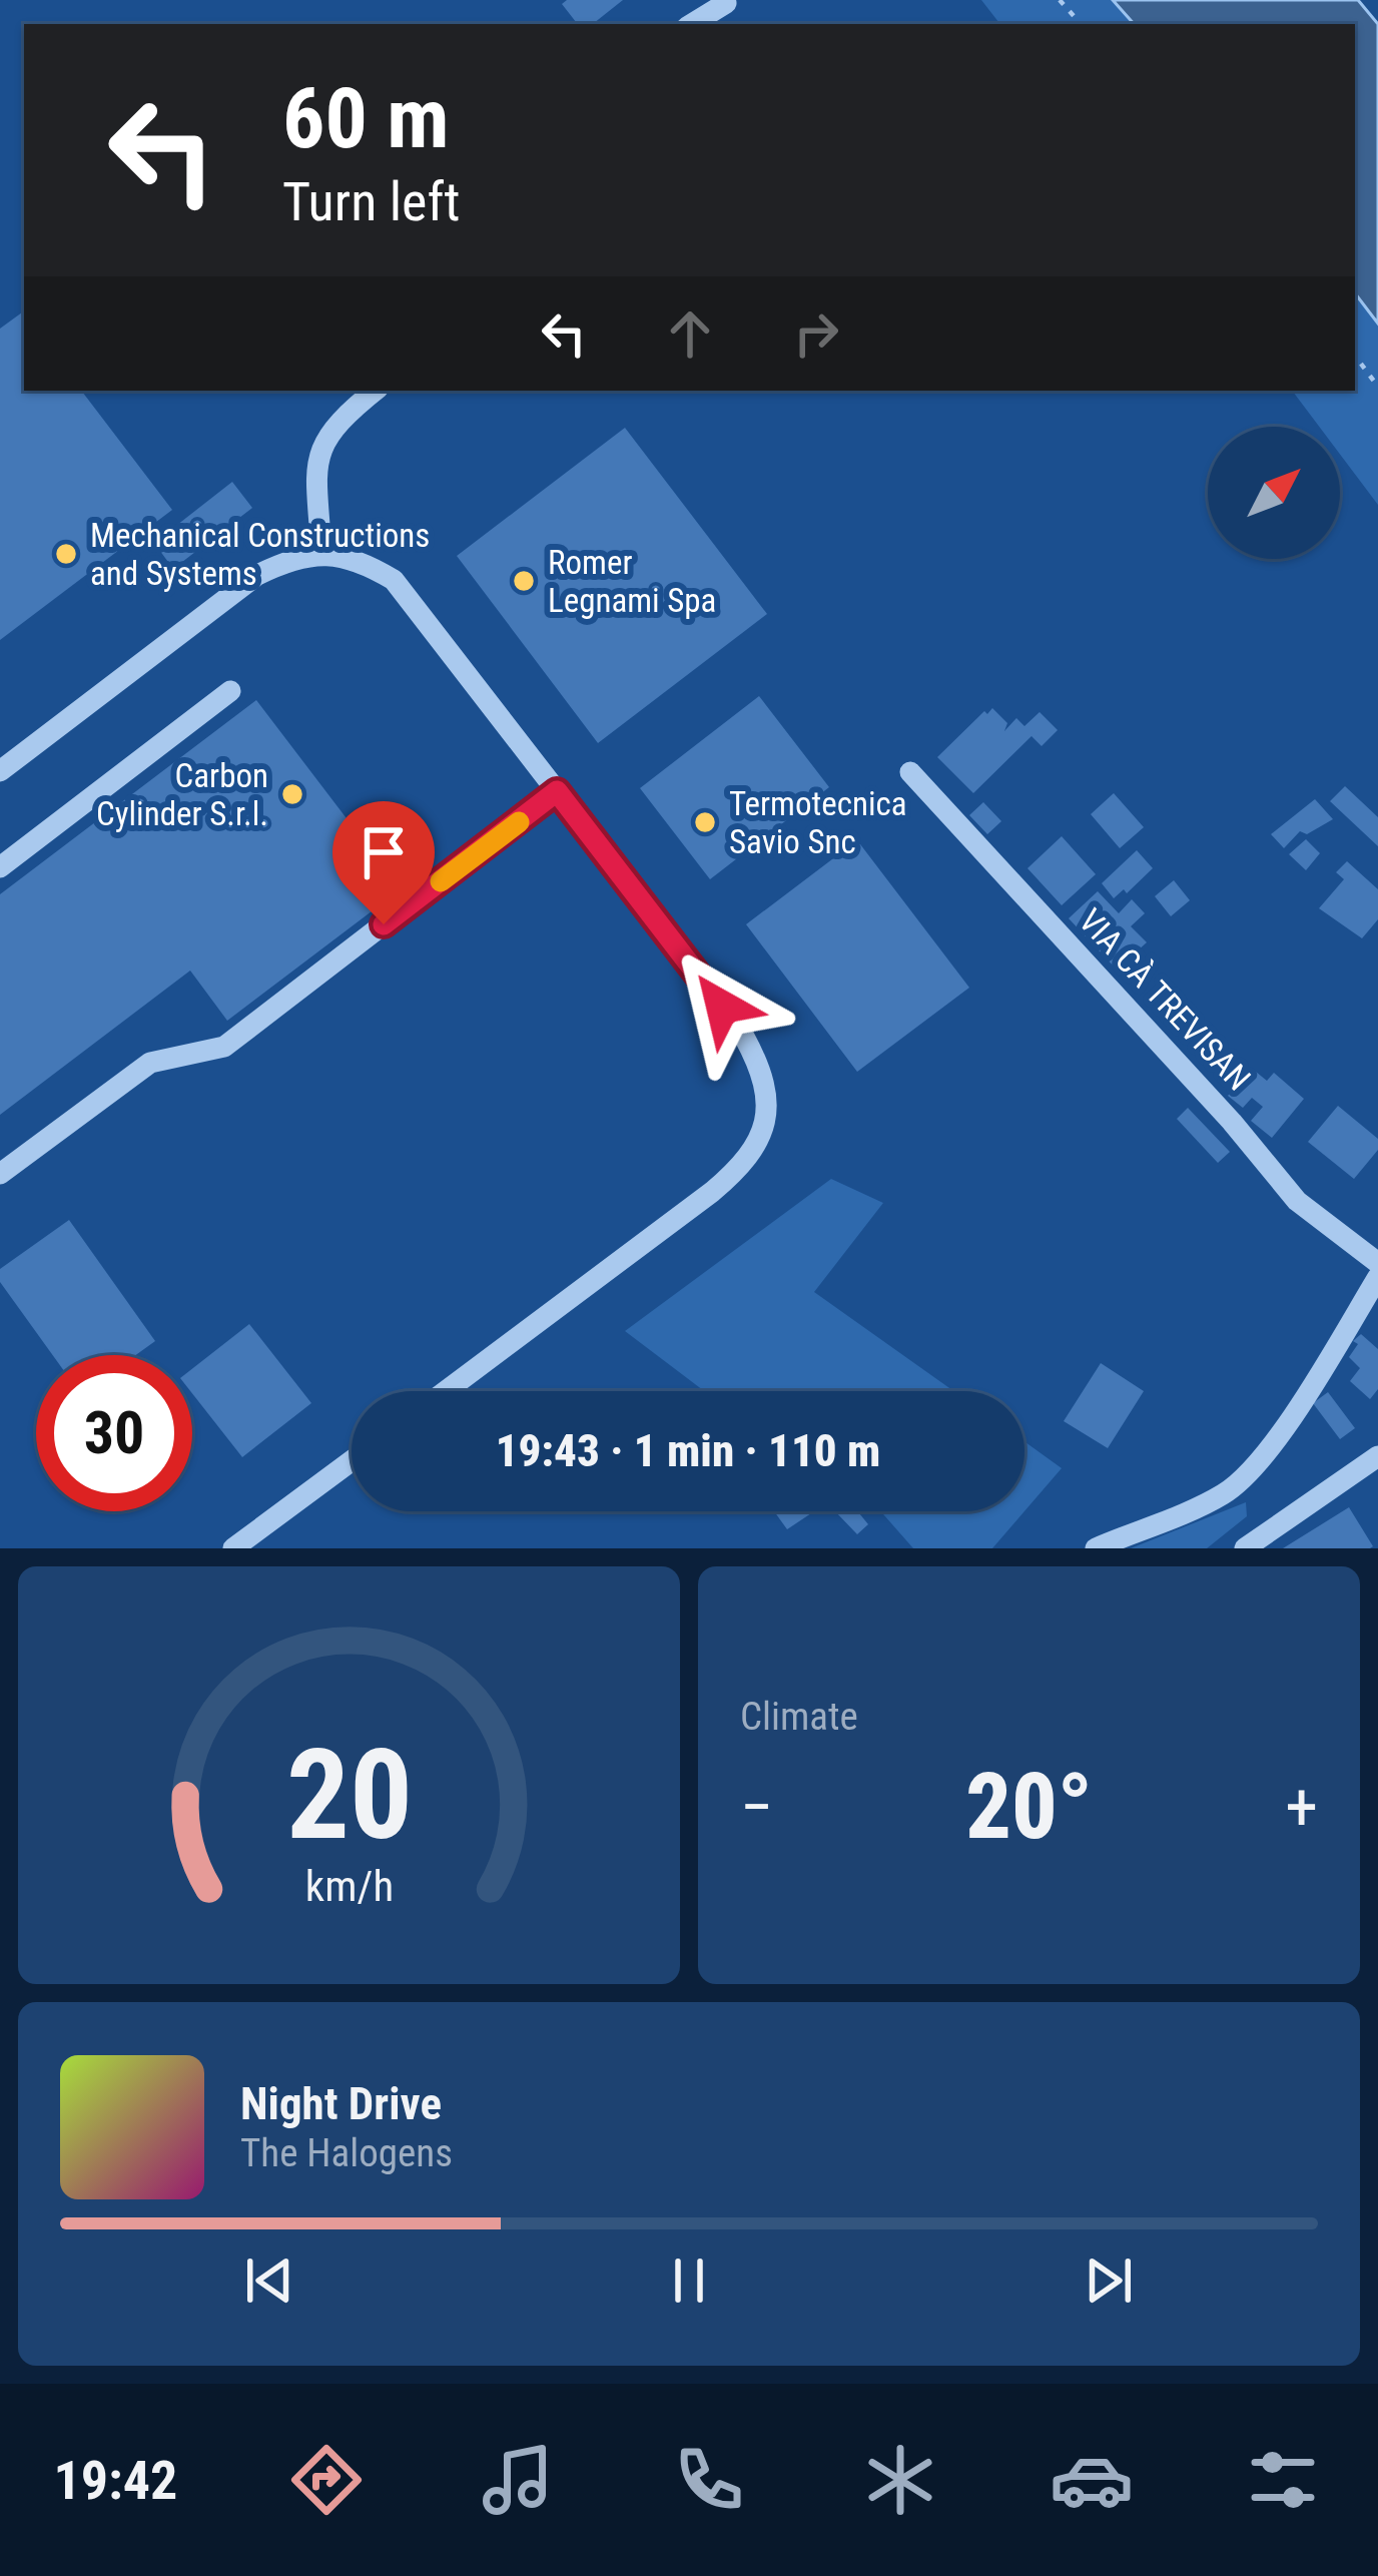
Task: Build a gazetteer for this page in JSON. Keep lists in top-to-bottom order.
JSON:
{
  "streets": {
    "street": ["VIA CÀ TREVISAN"]
  },
  "places": [
    "Mechanical Constructions and Systems",
    "Romer Legnami Spa",
    "Carbon Cylinder S.r.l.",
    "Termotecnica Savio Snc"
  ],
  "north": "top right",
  "page": {
    "turn": ["60 m", "Turn left"],
    "limit": "30",
    "trip": "19:43 · 1 min · 110 m",
    "tile": "Climate",
    "heat": ["−", "20°", "+"],
    "song": ["Night Drive", "The Halogens"],
    "tabs": "19:42",
    "gauge": ["20", "km/h"]
  }
}
